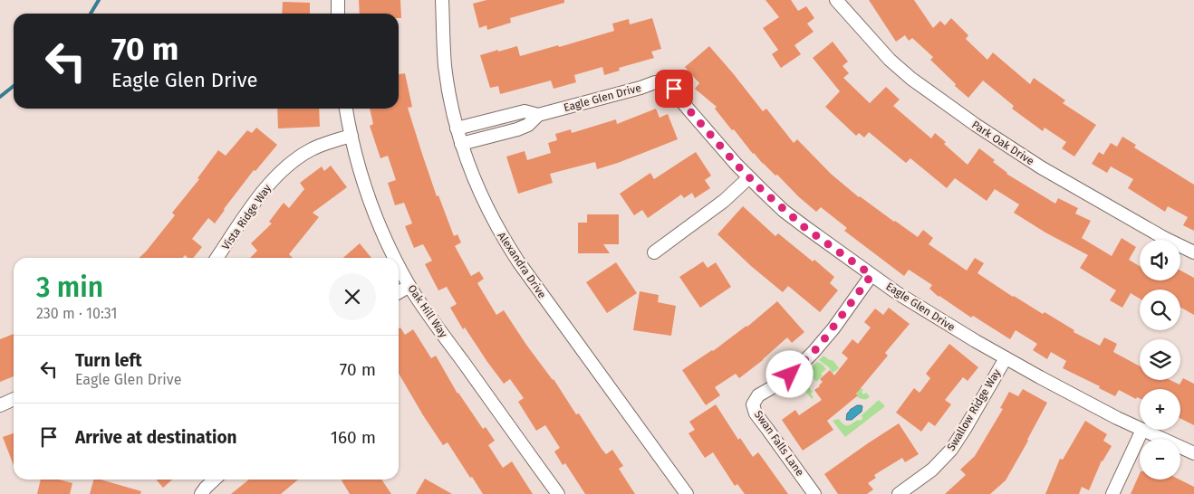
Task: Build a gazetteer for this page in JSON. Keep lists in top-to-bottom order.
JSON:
{
  "streets": {
    "street": [
      "Eagle Glen Drive",
      "Park Oak Drive",
      "Vista Ridge Way",
      "Alexandra Drive",
      "Oak Hill Way",
      "Swallow Ridge Way",
      "Swan Falls Lane"
    ]
  },
  "crossings": [
    ["Eagle Glen Drive", "Alexandra Drive"],
    ["Eagle Glen Drive", "Swallow Ridge Way"],
    ["Eagle Glen Drive", "Swan Falls Lane"],
    ["Vista Ridge Way", "Oak Hill Way"]
  ],
  "page": {
    "turn": ["70 m", "Eagle Glen Drive"],
    "map_buttons": ["+", "−"],
    "heading": ["3 min", "230 m · 10:31"],
    "list": [
      {
        "name": "Turn left",
        "note": "Eagle Glen Drive",
        "value": "70 m"
      },
      {
        "name": "Arrive at destination",
        "value": "160 m"
      }
    ]
  }
}
